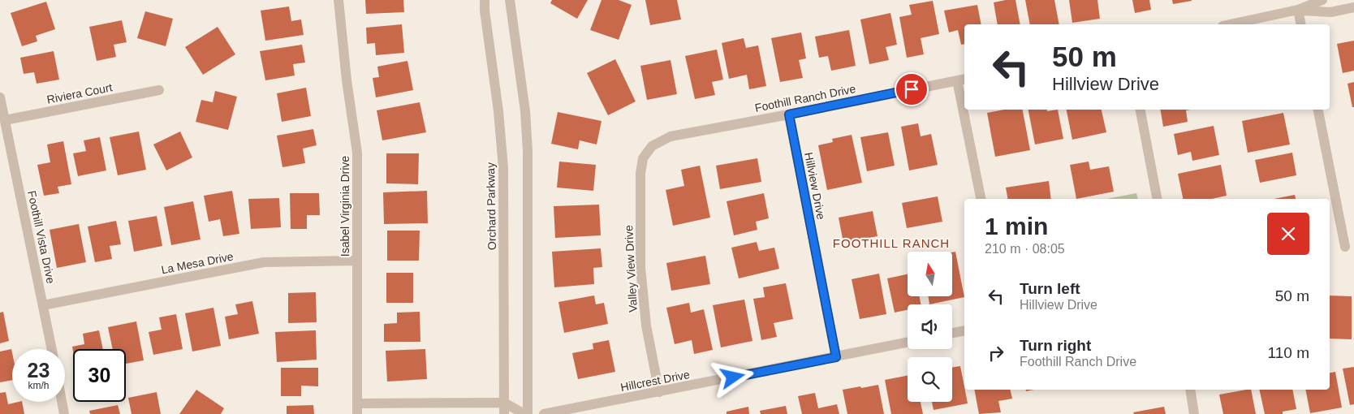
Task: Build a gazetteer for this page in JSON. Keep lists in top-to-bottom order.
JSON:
{
  "streets": {
    "street": [
      "Riviera Court",
      "Foothill Ranch Drive",
      "Hillview Drive",
      "Isabel Virginia Drive",
      "Orchard Parkway",
      "Foothill Vista Drive",
      "La Mesa Drive",
      "Valley View Drive",
      "Hillcrest Drive"
    ]
  },
  "crossings": [
    ["Riviera Court", "Foothill Vista Drive"],
    ["Foothill Ranch Drive", "Hillview Drive"],
    ["Foothill Ranch Drive", "Valley View Drive"],
    ["Hillview Drive", "Hillcrest Drive"],
    ["Isabel Virginia Drive", "La Mesa Drive"],
    ["Foothill Vista Drive", "La Mesa Drive"],
    ["Valley View Drive", "Hillcrest Drive"]
  ],
  "districts": ["FOOTHILL RANCH"],
  "north": "top",
  "page": {
    "turn": ["50 m", "Hillview Drive"],
    "heading": ["1 min", "210 m · 08:05"],
    "list": [
      {
        "name": "Turn left",
        "note": "Hillview Drive",
        "value": "50 m"
      },
      {
        "name": "Turn right",
        "note": "Foothill Ranch Drive",
        "value": "110 m"
      }
    ],
    "speed": "23 km/h",
    "limit": "30"
  }
}
